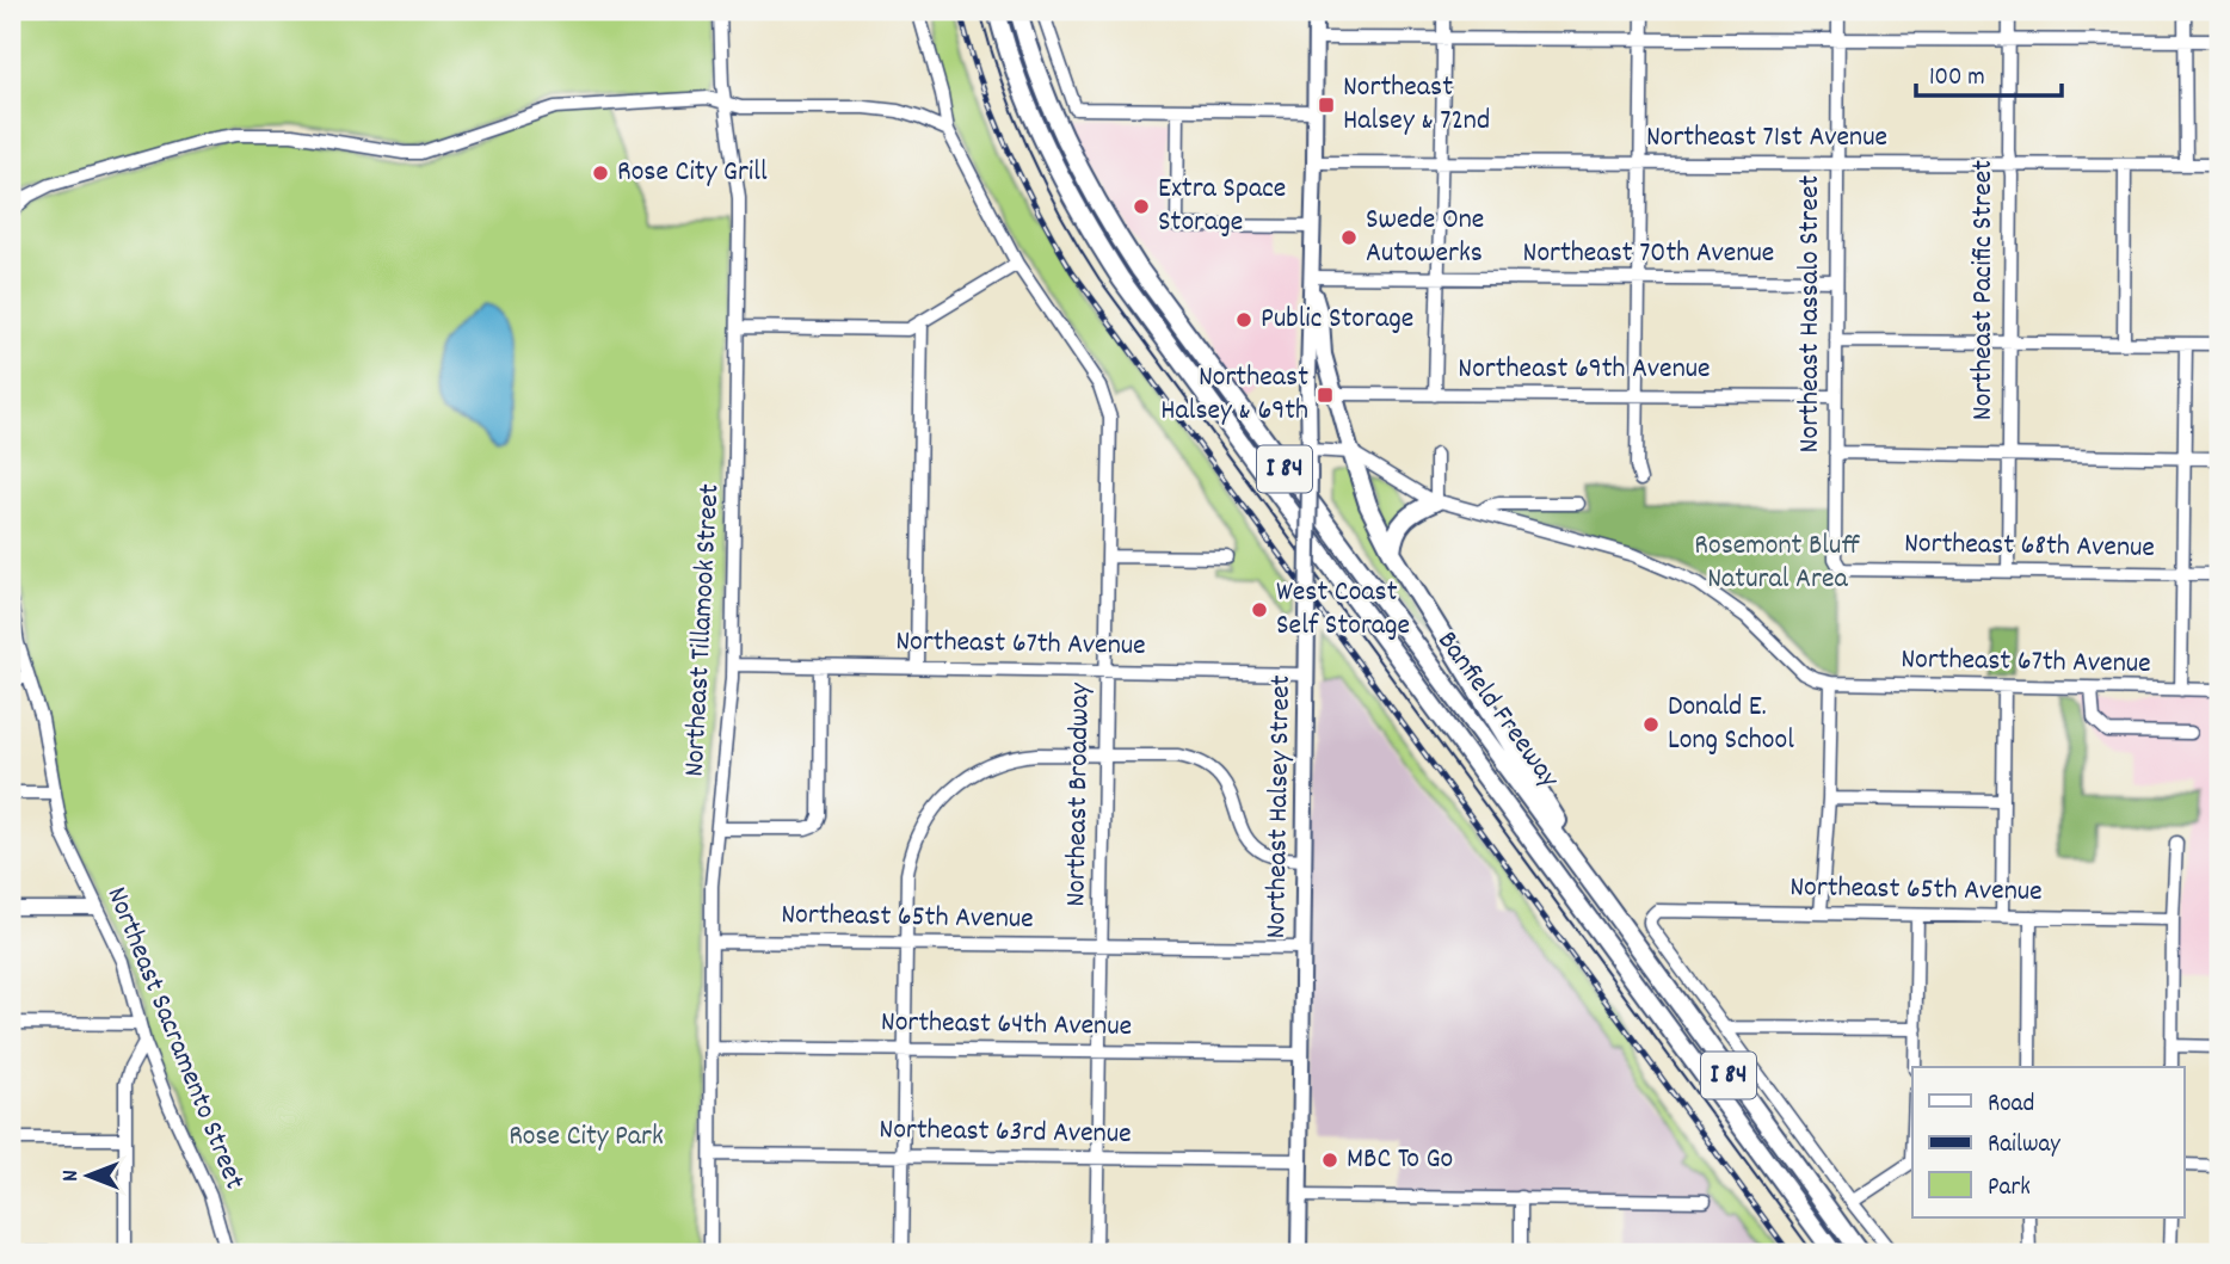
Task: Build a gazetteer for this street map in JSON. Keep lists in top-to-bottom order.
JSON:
{
  "streets": {
    "highway": ["I 84", "Banfield Freeway"],
    "main road": ["Northeast Halsey Street"],
    "street": [
      "Northeast 71st Avenue",
      "Northeast 70th Avenue",
      "Northeast Pacific Street",
      "Northeast Hassalo Street",
      "Northeast 69th Avenue",
      "Northeast 68th Avenue",
      "Northeast Tillamook Street",
      "Northeast 67th Avenue",
      "Northeast Broadway",
      "Northeast 65th Avenue",
      "Northeast 64th Avenue",
      "Northeast Sacramento Street",
      "Northeast 63rd Avenue"
    ]
  },
  "crossings": [
    ["Northeast 71st Avenue", "Northeast Pacific Street"],
    ["Northeast 71st Avenue", "Northeast Hassalo Street"],
    ["Northeast 71st Avenue", "Northeast Halsey Street"],
    ["Northeast 70th Avenue", "Northeast Hassalo Street"],
    ["Northeast 70th Avenue", "Northeast Halsey Street"],
    ["Northeast Pacific Street", "Northeast 68th Avenue"],
    ["Northeast Hassalo Street", "Northeast 69th Avenue"],
    ["Northeast Hassalo Street", "Northeast 68th Avenue"],
    ["Northeast Tillamook Street", "Northeast 67th Avenue"],
    ["Northeast Tillamook Street", "Northeast 65th Avenue"],
    ["Northeast Tillamook Street", "Northeast 64th Avenue"],
    ["Northeast Tillamook Street", "Northeast 63rd Avenue"],
    ["Northeast 67th Avenue", "Northeast Broadway"],
    ["Northeast 67th Avenue", "Northeast Halsey Street"],
    ["Northeast Broadway", "Northeast 65th Avenue"],
    ["Northeast Broadway", "Northeast 64th Avenue"],
    ["Northeast Broadway", "Northeast 63rd Avenue"],
    ["Northeast Halsey Street", "Northeast 65th Avenue"],
    ["Northeast Halsey Street", "Northeast 64th Avenue"],
    ["Northeast Halsey Street", "Northeast 63rd Avenue"]
  ],
  "parks": ["Rosemont Bluff Natural Area", "Rose City Park"],
  "places": {
    "transit": ["Northeast Halsey & 72nd", "Northeast Halsey & 69th"],
    "other": [
      "Rose City Grill",
      "Extra Space Storage",
      "Swede One Autowerks",
      "Public Storage",
      "West Coast Self Storage",
      "Donald E. Long School",
      "MBC To Go"
    ]
  },
  "legend": ["Road", "Railway", "Park"],
  "scale_bar": "100 m",
  "north": "left"
}
